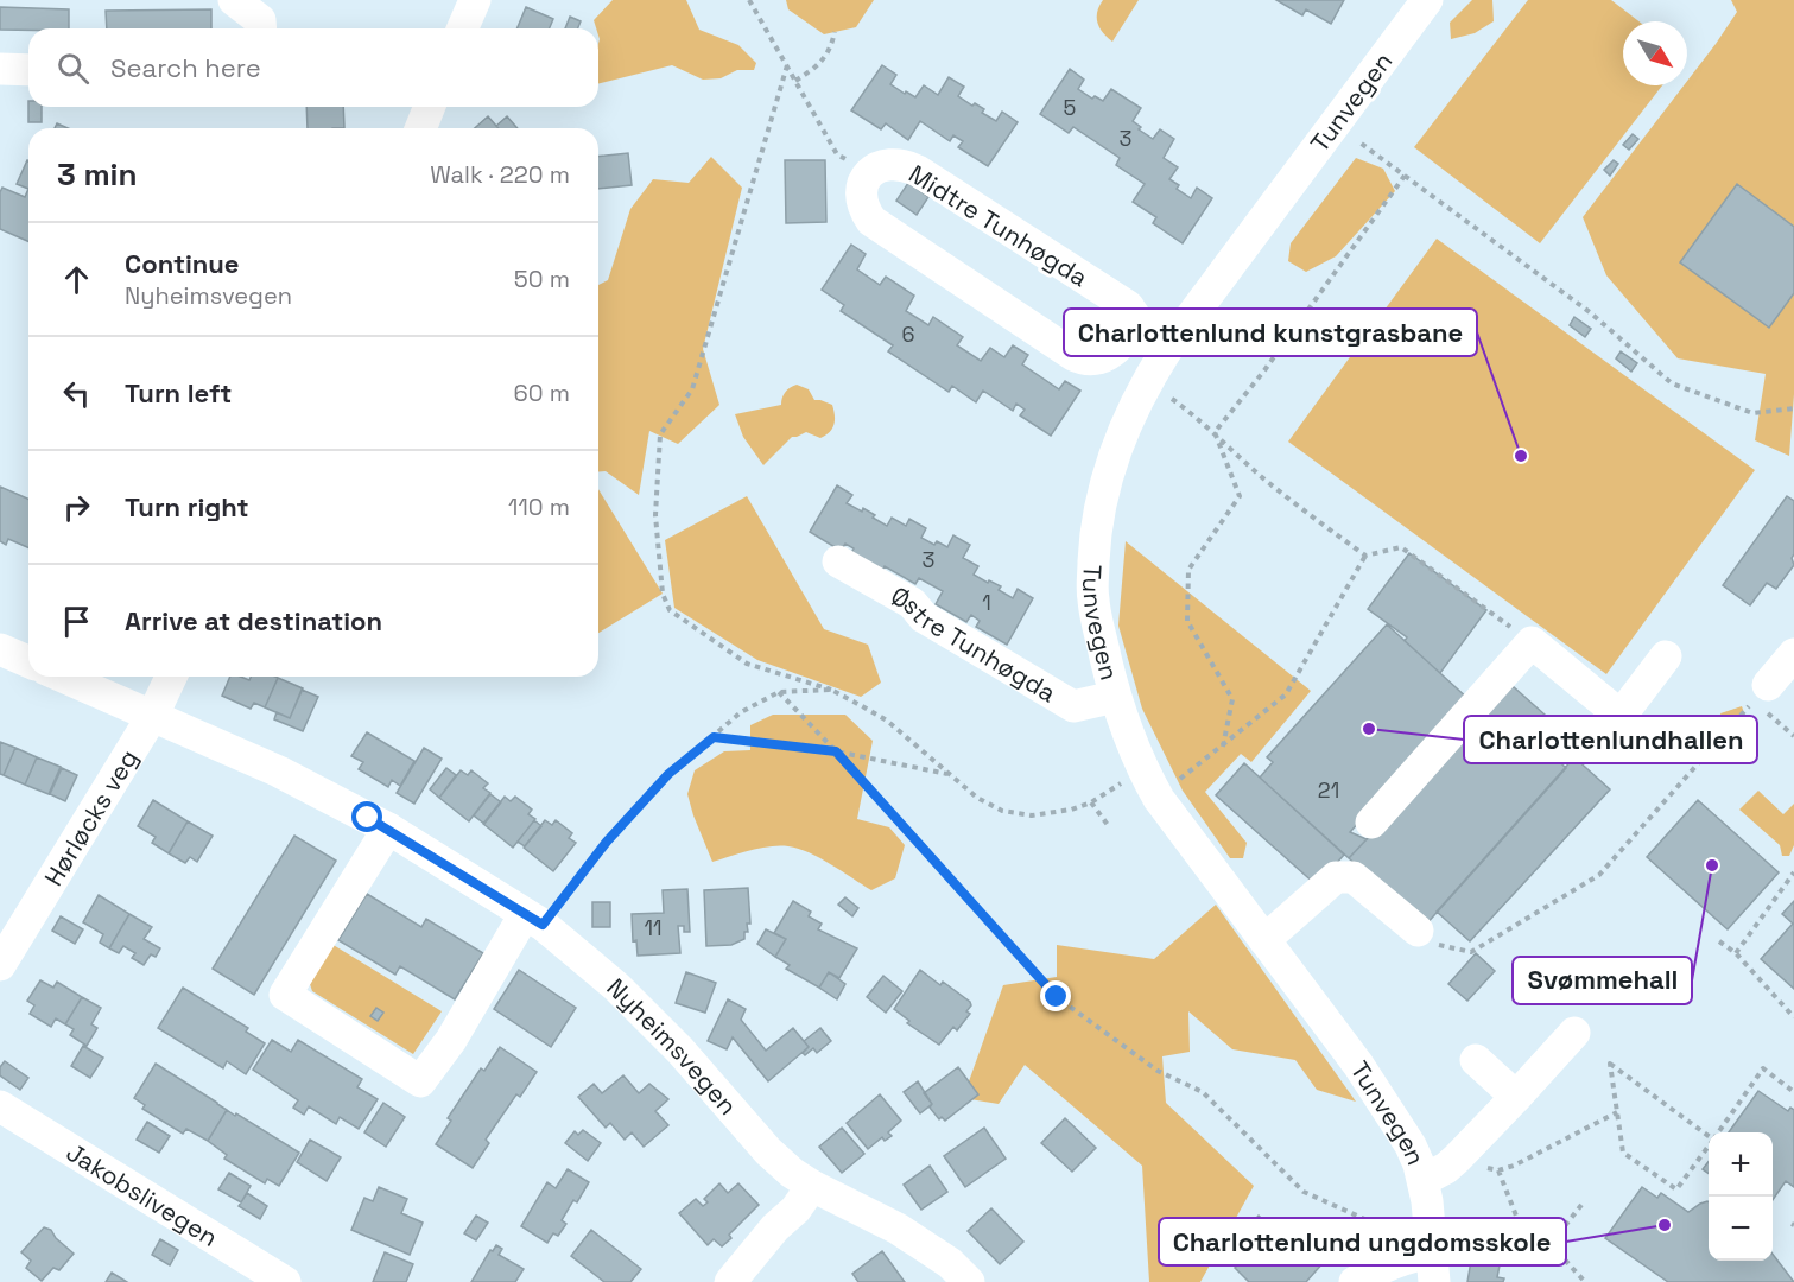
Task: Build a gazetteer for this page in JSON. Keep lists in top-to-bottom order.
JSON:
{
  "streets": {
    "street": [
      "Tunvegen",
      "Midtre Tunhøgda",
      "Østre Tunhøgda",
      "Hørløcks veg",
      "Nyheimsvegen",
      "Jakobslivegen"
    ]
  },
  "crossings": [
    ["Tunvegen", "Østre Tunhøgda"],
    ["Hørløcks veg", "Nyheimsvegen"]
  ],
  "places": [
    "Charlottenlund kunstgrasbane",
    "Charlottenlundhallen",
    "Svømmehall",
    "Charlottenlund ungdomsskole"
  ],
  "house_numbers": [
    "5",
    "3",
    "6",
    "3",
    "1",
    "21",
    "11"
  ],
  "north": "bottom right",
  "page": {
    "search": "Search here",
    "heading": ["3 min", "Walk · 220 m"],
    "list": [
      ["Continue", "Nyheimsvegen", "50 m"],
      ["Turn left", "60 m"],
      ["Turn right", "110 m"],
      "Arrive at destination"
    ],
    "map_buttons": ["+", "−"]
  }
}
